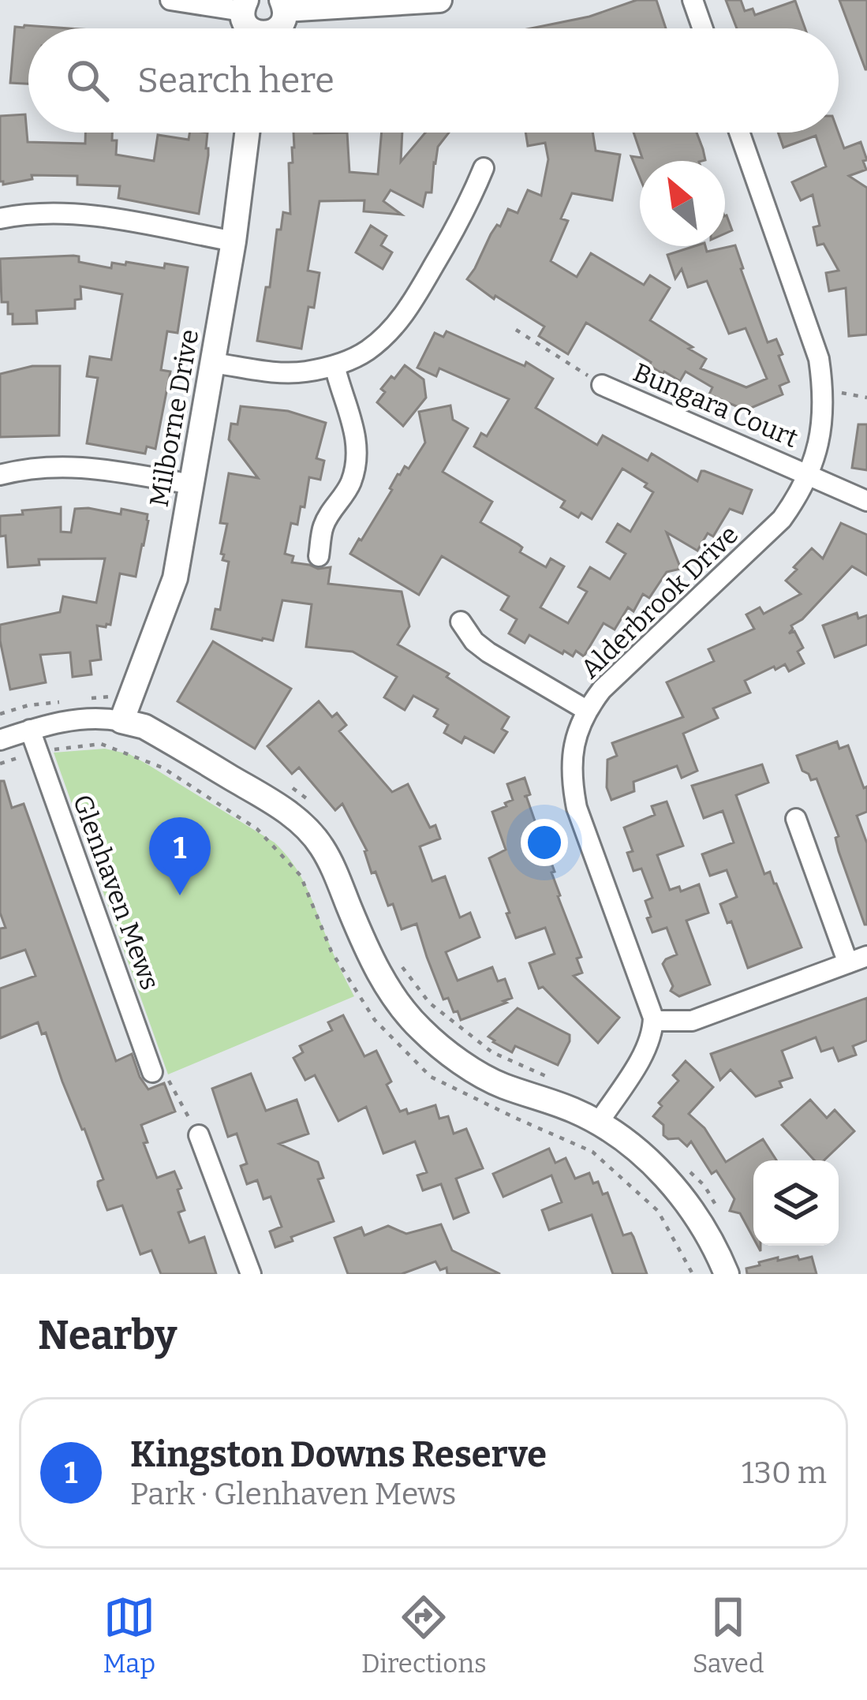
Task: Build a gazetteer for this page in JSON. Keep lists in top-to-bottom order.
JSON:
{
  "streets": {
    "street": [
      "Bungara Court",
      "Milborne Drive",
      "Alderbrook Drive",
      "Glenhaven Mews"
    ]
  },
  "crossings": [
    ["Bungara Court", "Alderbrook Drive"]
  ],
  "north": "top left",
  "page": {
    "search": "Search here",
    "pins": "1",
    "heading": "Nearby",
    "list": [
      {
        "mark": "1",
        "name": "Kingston Downs Reserve",
        "note": "Park · Glenhaven Mews",
        "value": "130 m"
      }
    ],
    "nav": ["Map", "Directions", "Saved"]
  }
}
